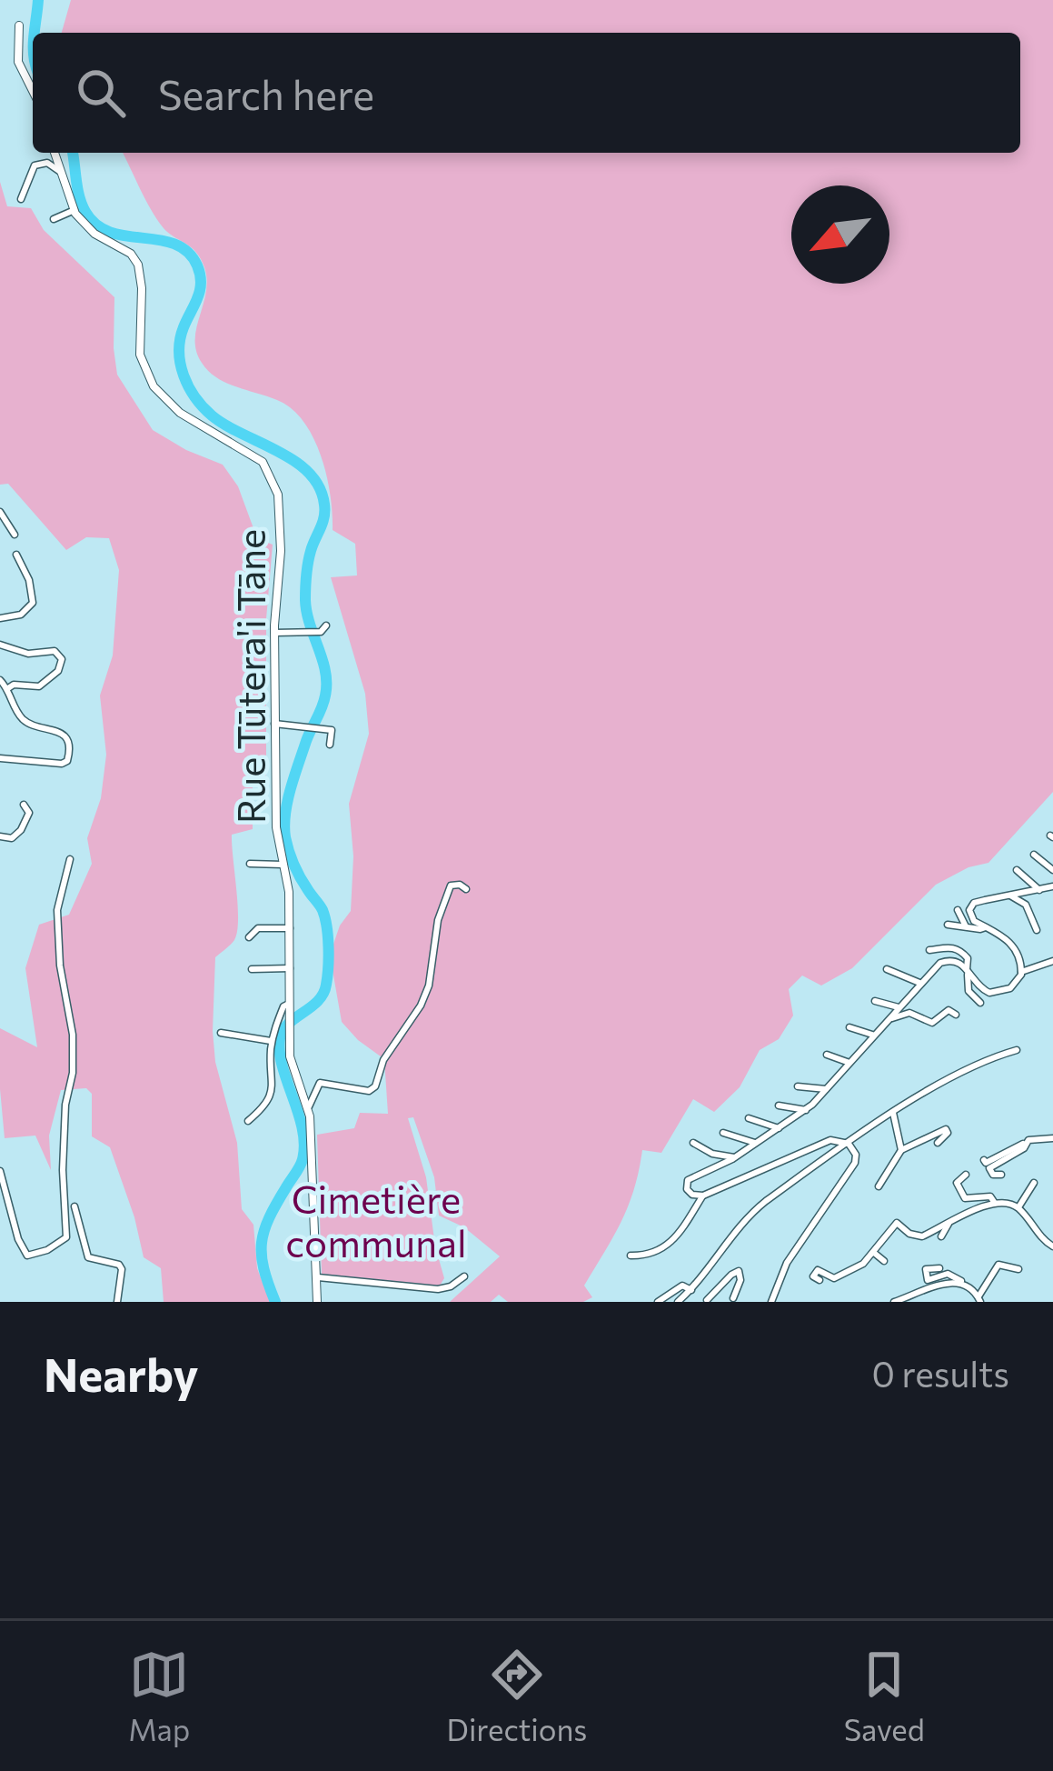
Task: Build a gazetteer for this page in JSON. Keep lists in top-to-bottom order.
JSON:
{
  "streets": {
    "street": ["Rue Tūtera'i Tāne"]
  },
  "parks": ["Cimetière communal"],
  "north": "bottom left",
  "page": {
    "search": "Search here",
    "heading": ["Nearby", "0 results"],
    "nav": ["Map", "Directions", "Saved"]
  }
}
